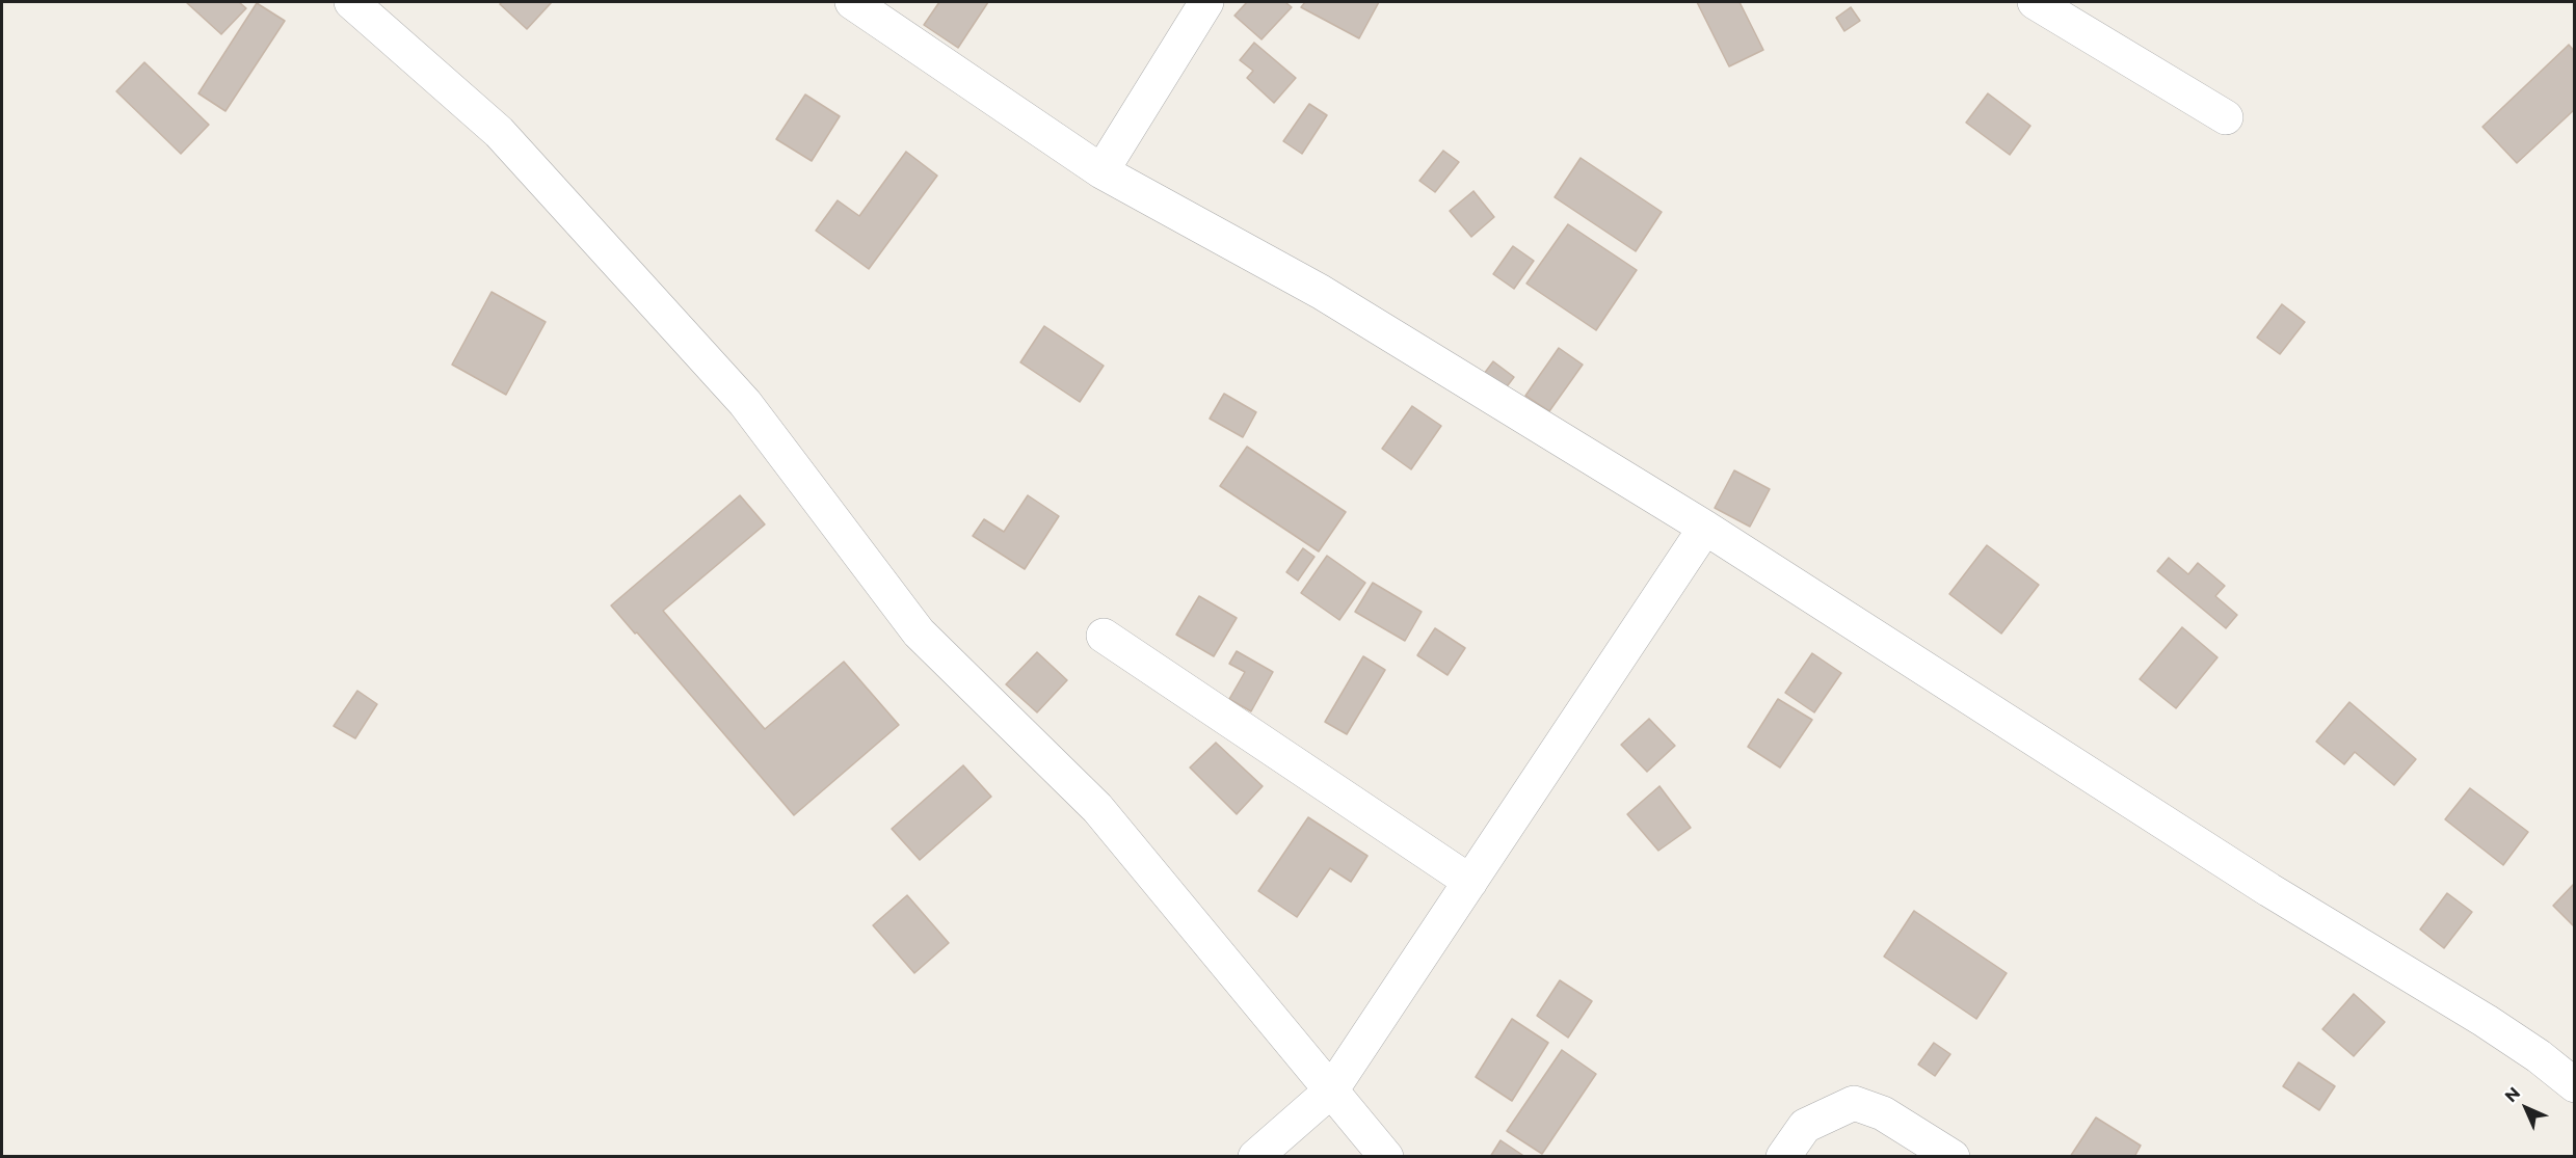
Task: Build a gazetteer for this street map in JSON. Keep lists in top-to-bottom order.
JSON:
{
  "north": "top left"
}
